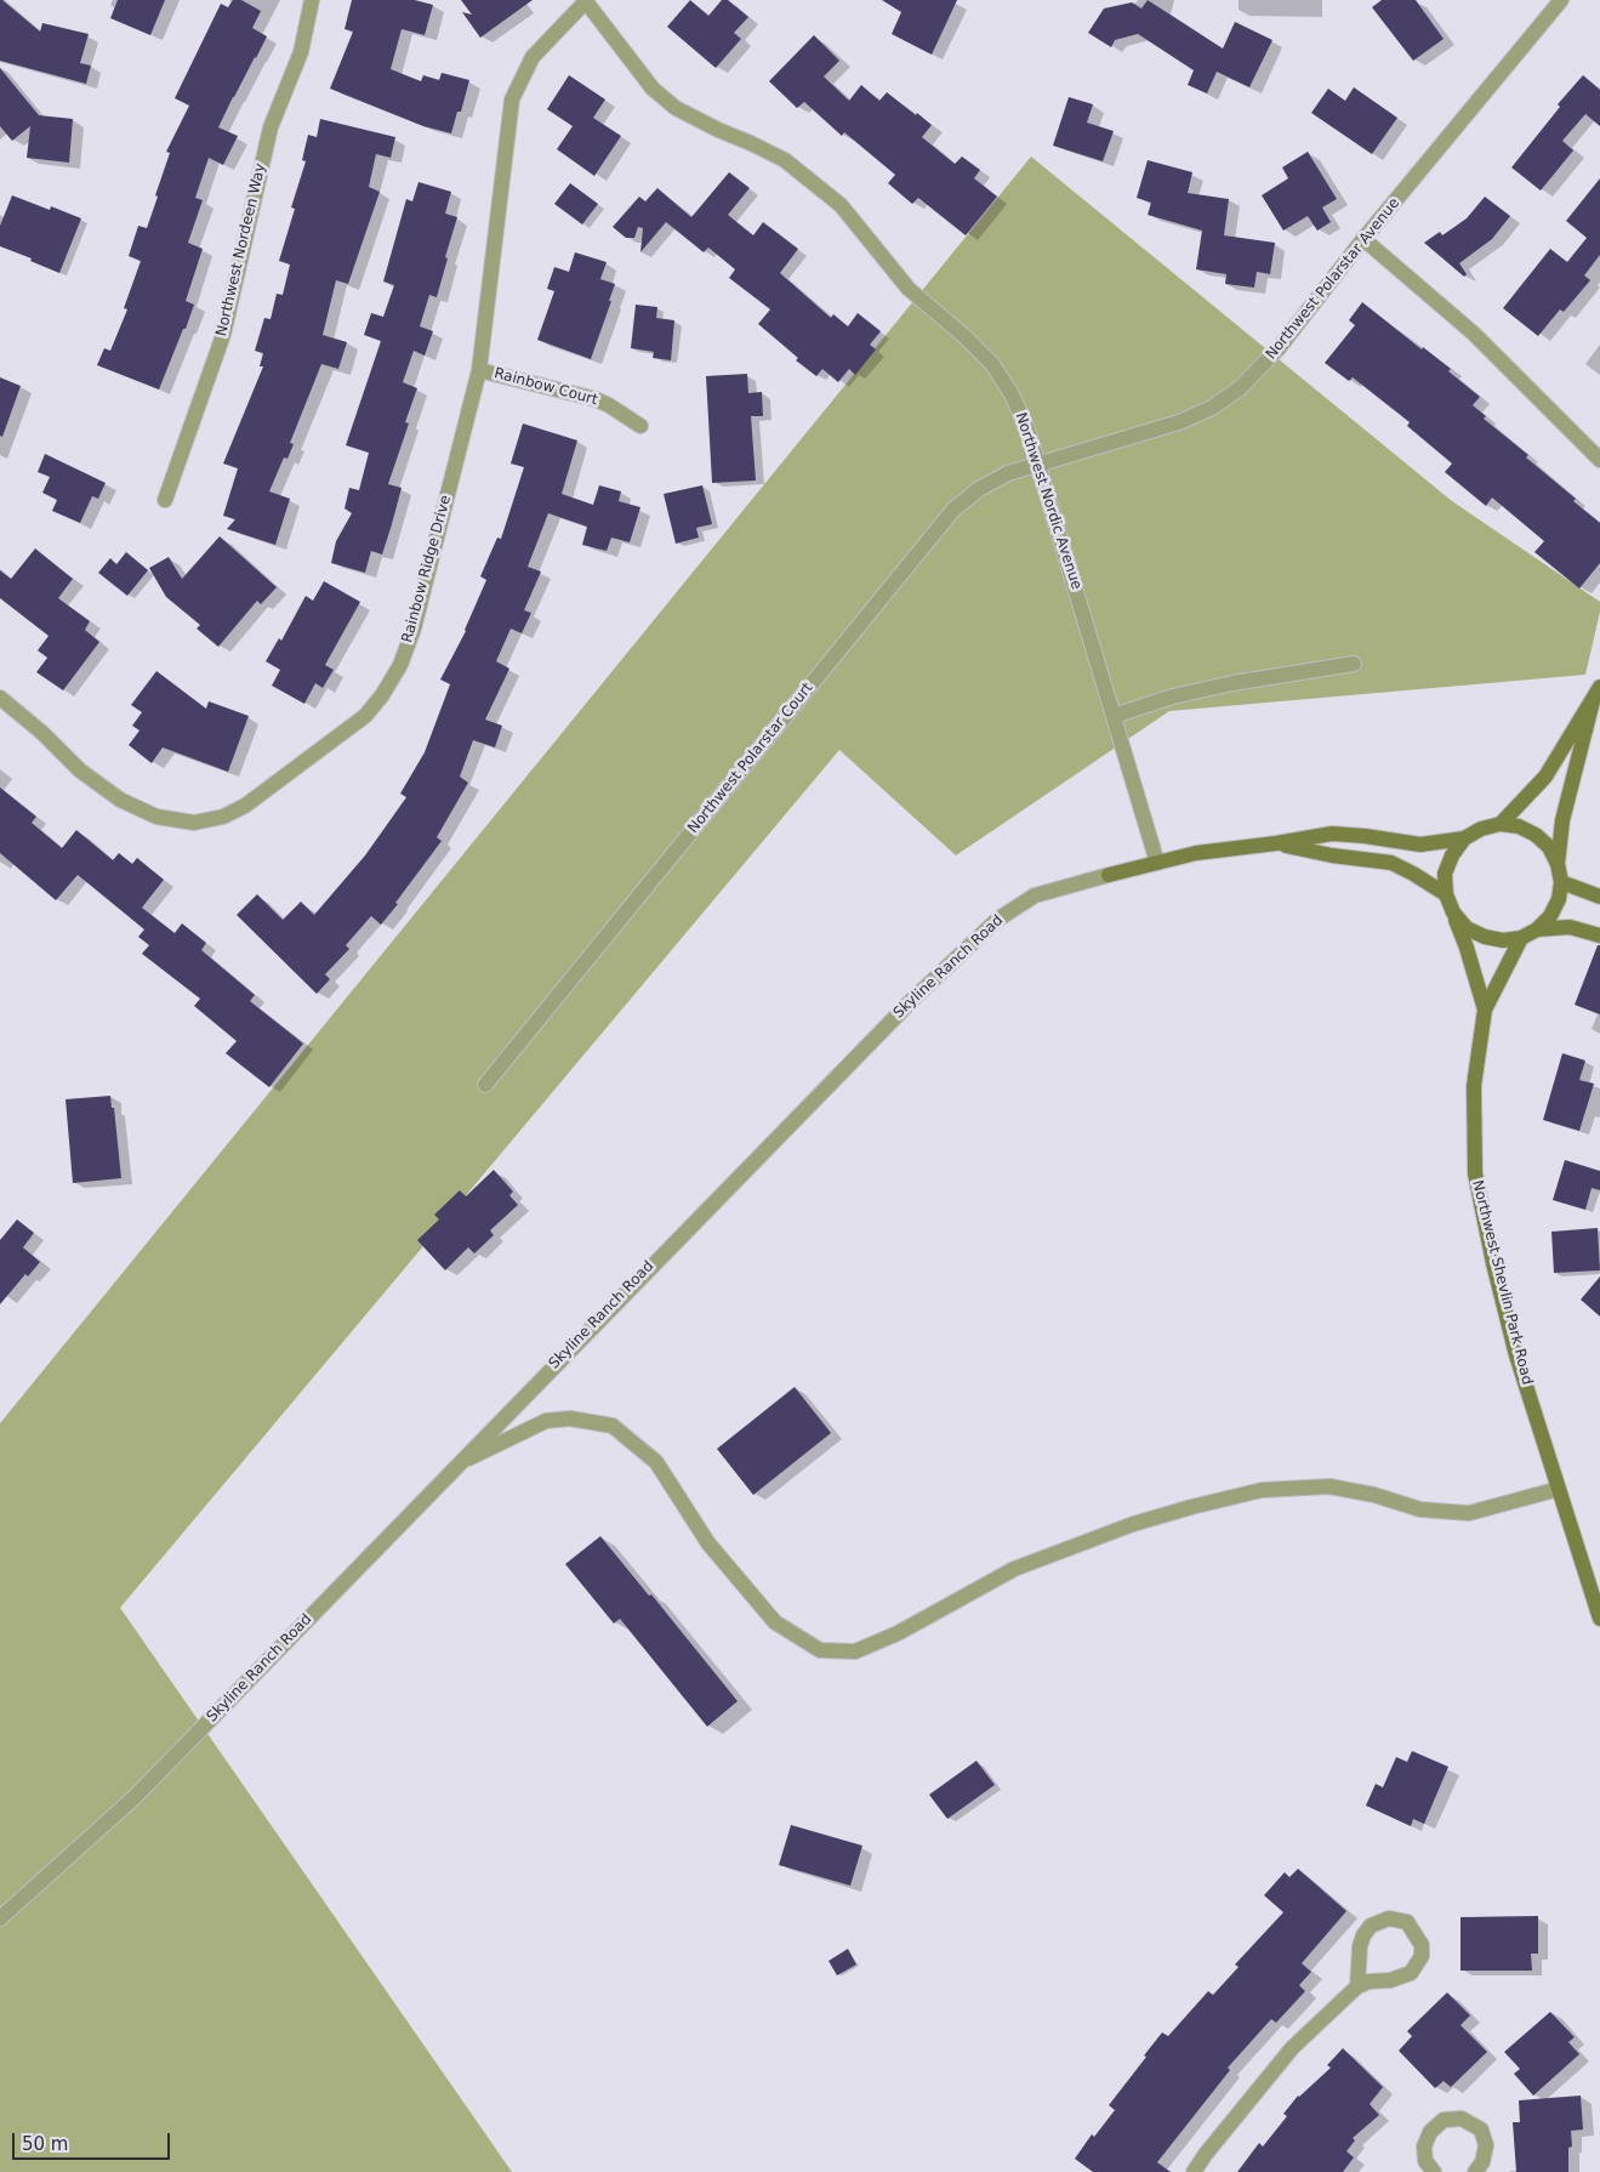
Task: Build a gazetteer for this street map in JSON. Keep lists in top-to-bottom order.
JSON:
{
  "streets": {
    "street": [
      "Northwest Nordeen Way",
      "Northwest Polarstar Avenue",
      "Rainbow Court",
      "Northwest Nordic Avenue",
      "Rainbow Ridge Drive",
      "Northwest Polarstar Court",
      "Skyline Ranch Road",
      "Northwest Shevlin Park Road"
    ]
  },
  "crossings": [
    ["Northwest Polarstar Avenue", "Northwest Nordic Avenue"],
    ["Northwest Polarstar Avenue", "Northwest Polarstar Court"],
    ["Rainbow Court", "Rainbow Ridge Drive"],
    ["Northwest Nordic Avenue", "Rainbow Ridge Drive"],
    ["Northwest Nordic Avenue", "Northwest Polarstar Court"],
    ["Northwest Nordic Avenue", "Skyline Ranch Road"],
    ["Skyline Ranch Road", "Northwest Shevlin Park Road"]
  ],
  "scale_bar": "50 m"
}
